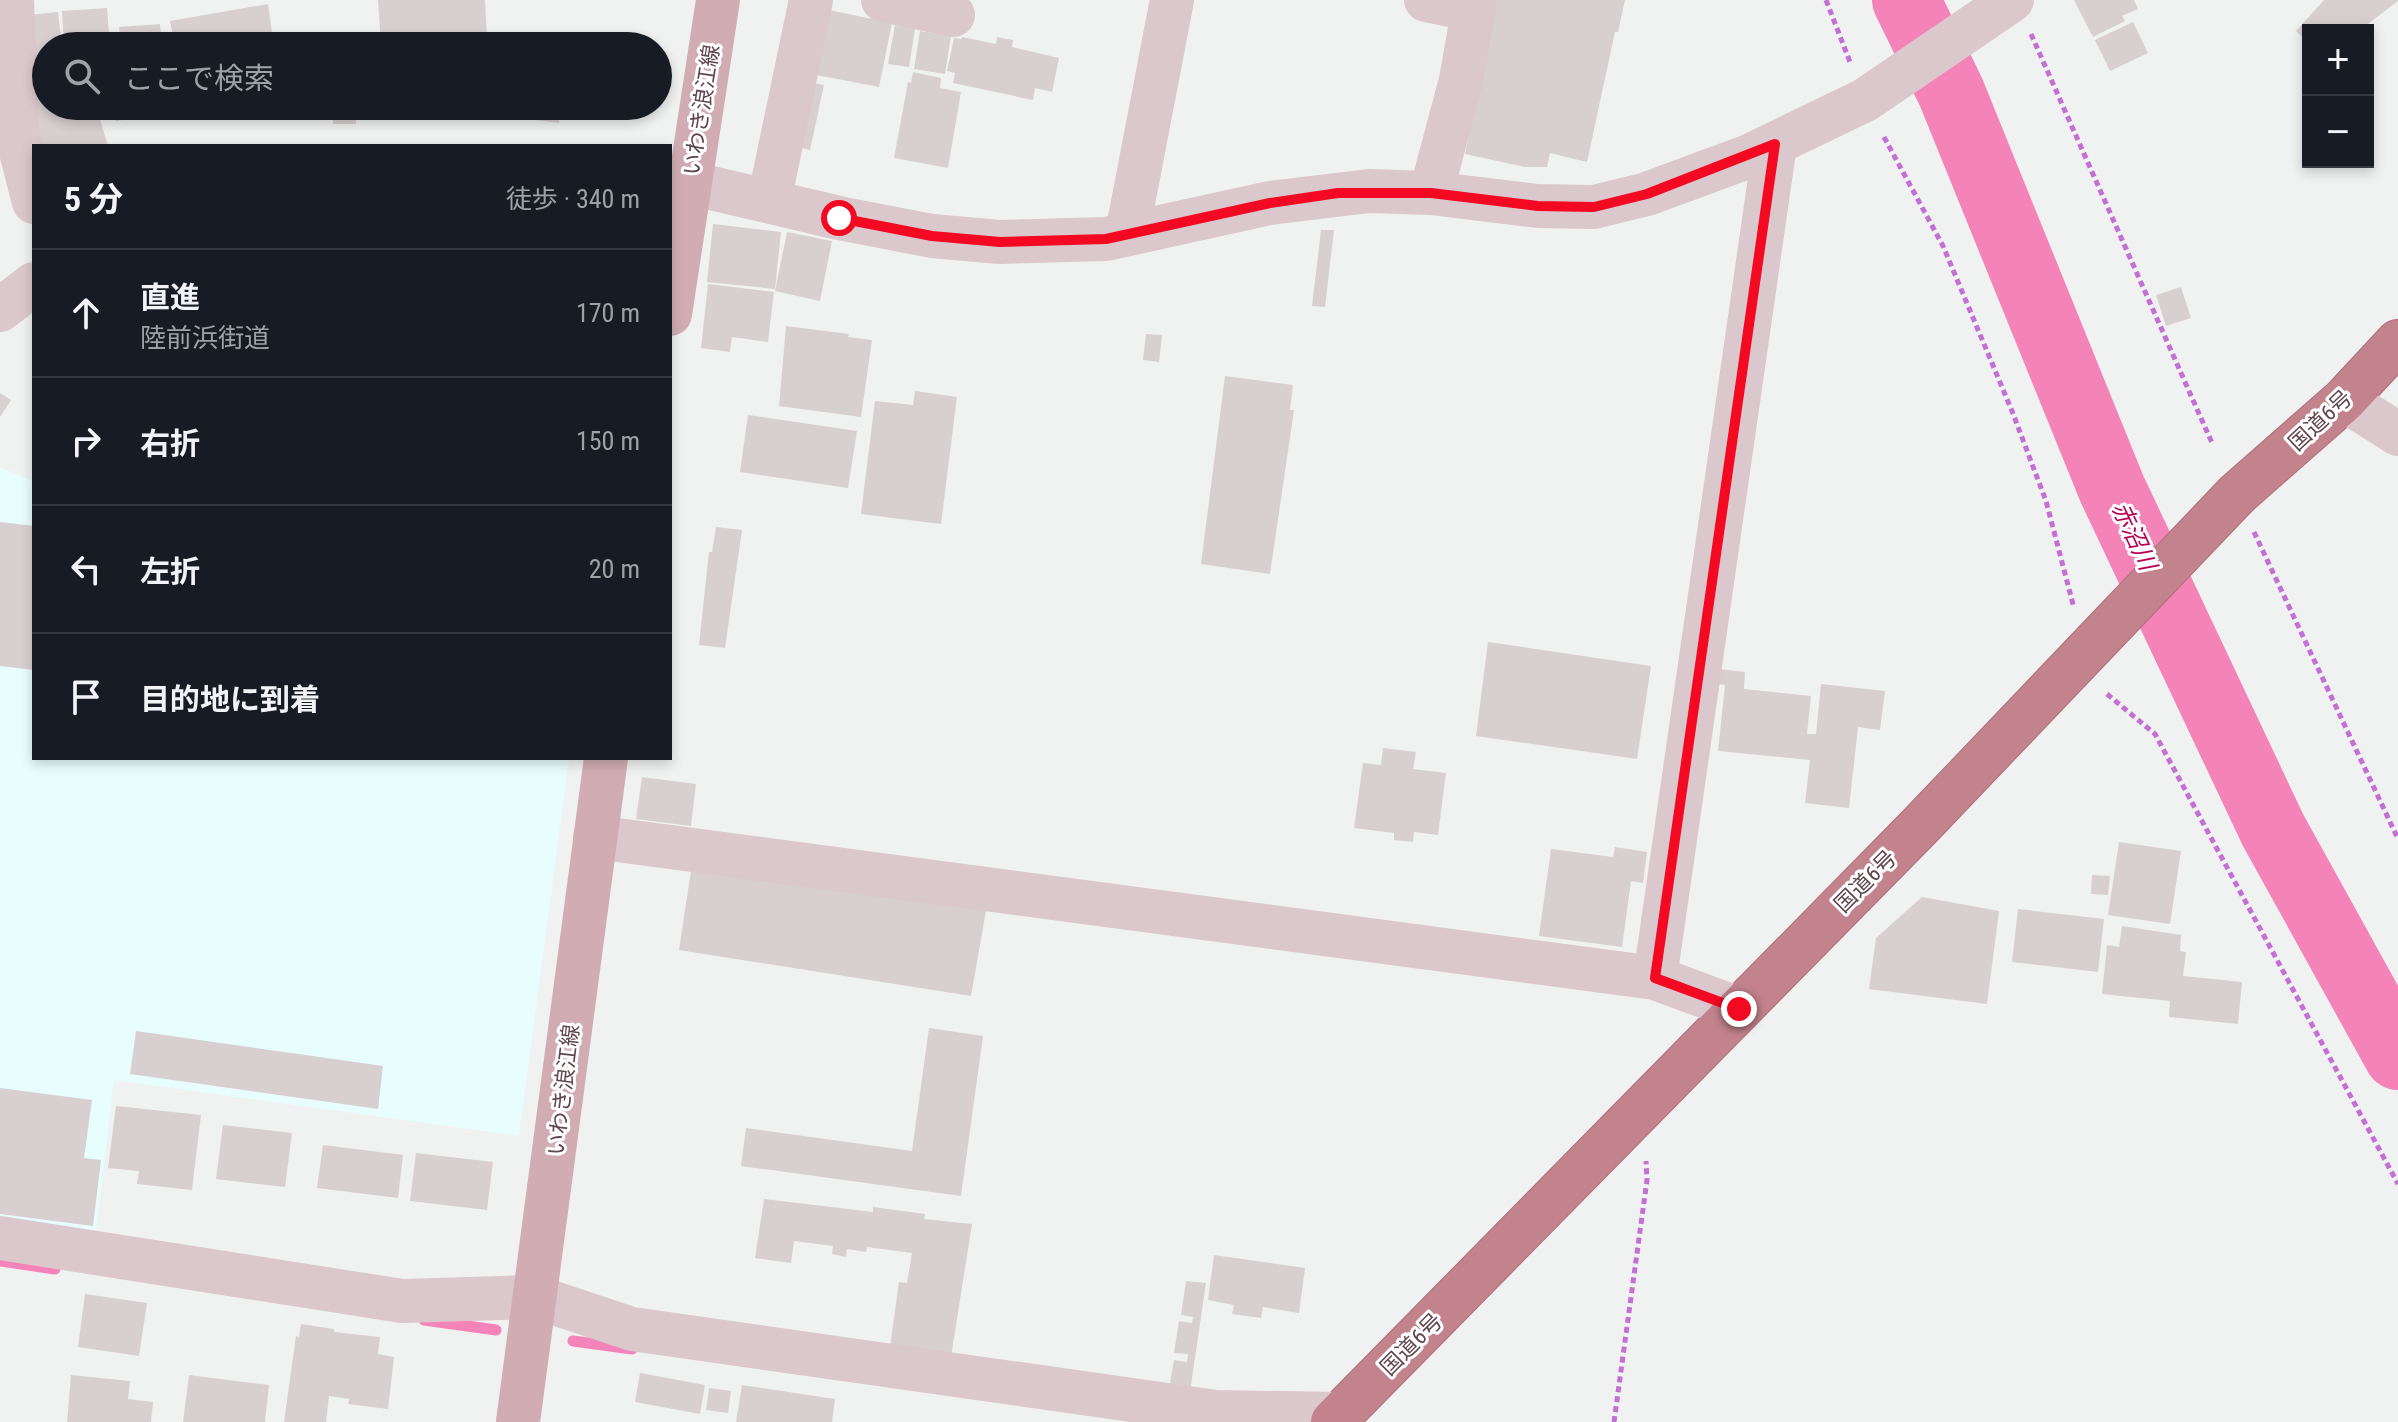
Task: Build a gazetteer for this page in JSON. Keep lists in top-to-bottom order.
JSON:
{
  "streets": {
    "highway": ["国道6号"],
    "main road": ["いわき浪江線"]
  },
  "water": ["赤沼川"],
  "page": {
    "map_buttons": ["+", "−"],
    "search": "ここで検索",
    "heading": ["5 分", "徒歩 · 340 m"],
    "list": [
      ["直進", "陸前浜街道", "170 m"],
      ["右折", "150 m"],
      ["左折", "20 m"],
      "目的地に到着"
    ]
  }
}
